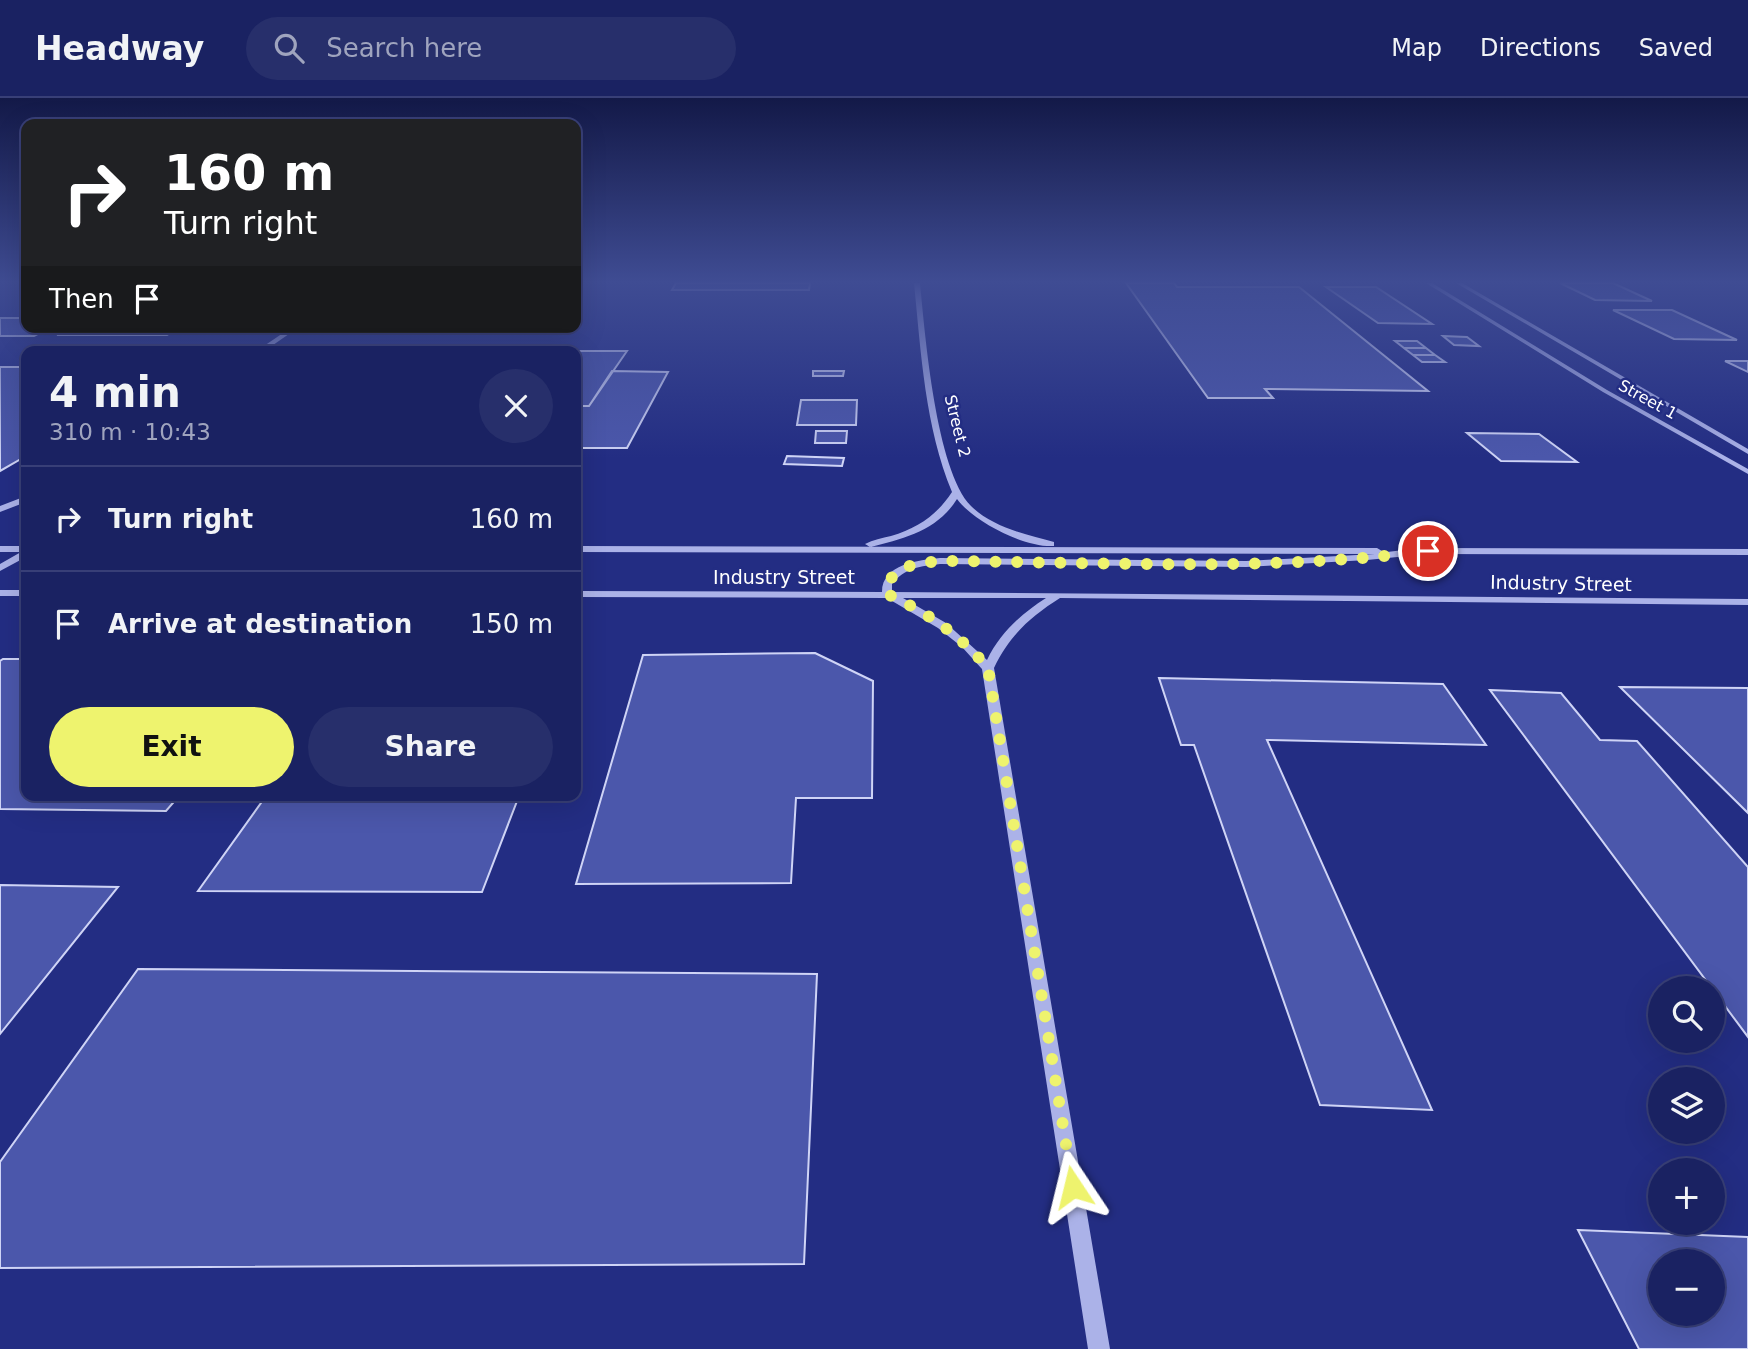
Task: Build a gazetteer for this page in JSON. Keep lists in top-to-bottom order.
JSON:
{
  "streets": {
    "street": ["Street 1", "Street 2", "Industry Street"]
  },
  "crossings": [
    ["Street 2", "Industry Street"]
  ],
  "page": {
    "header": "Headway",
    "search": "Search here",
    "nav": ["Map", "Directions", "Saved"],
    "turn": ["160 m", "Turn right"],
    "then": "Then",
    "heading": ["4 min", "310 m · 10:43"],
    "list": [
      {
        "name": "Turn right",
        "value": "160 m"
      },
      {
        "name": "Arrive at destination",
        "value": "150 m"
      }
    ],
    "buttons": ["Exit", "Share"],
    "map_buttons": ["+", "−"]
  }
}
